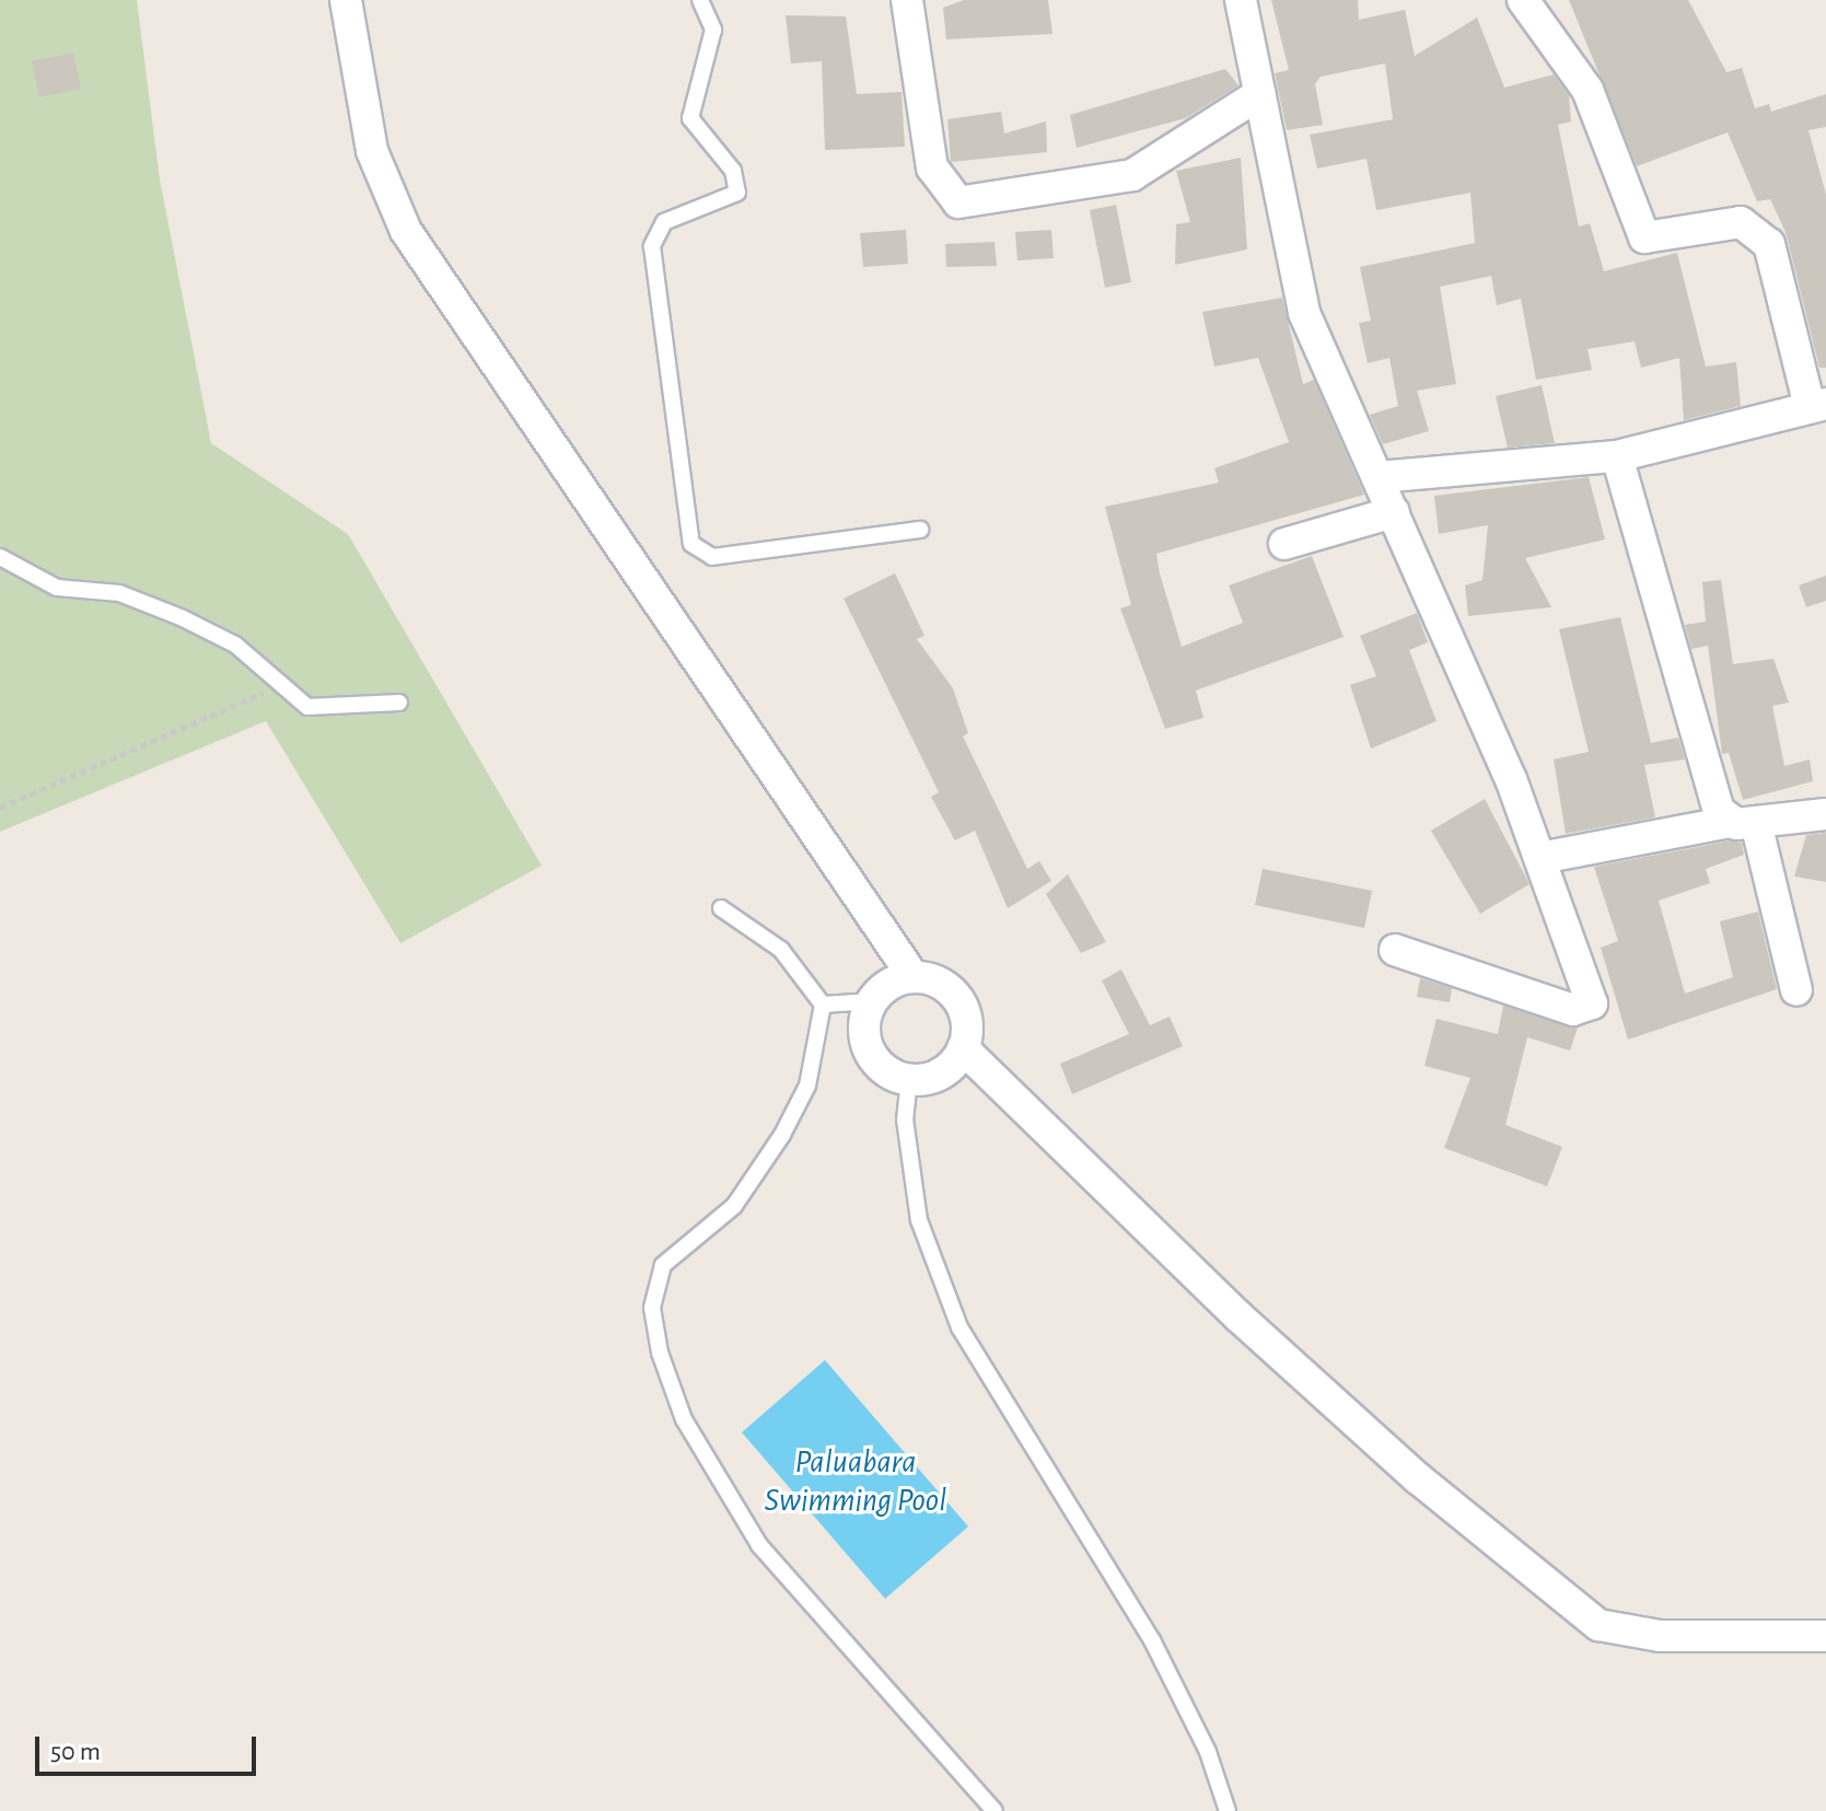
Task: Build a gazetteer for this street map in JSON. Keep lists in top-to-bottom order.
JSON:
{
  "water": ["Paluabara Swimming Pool"],
  "scale_bar": "50 m"
}
